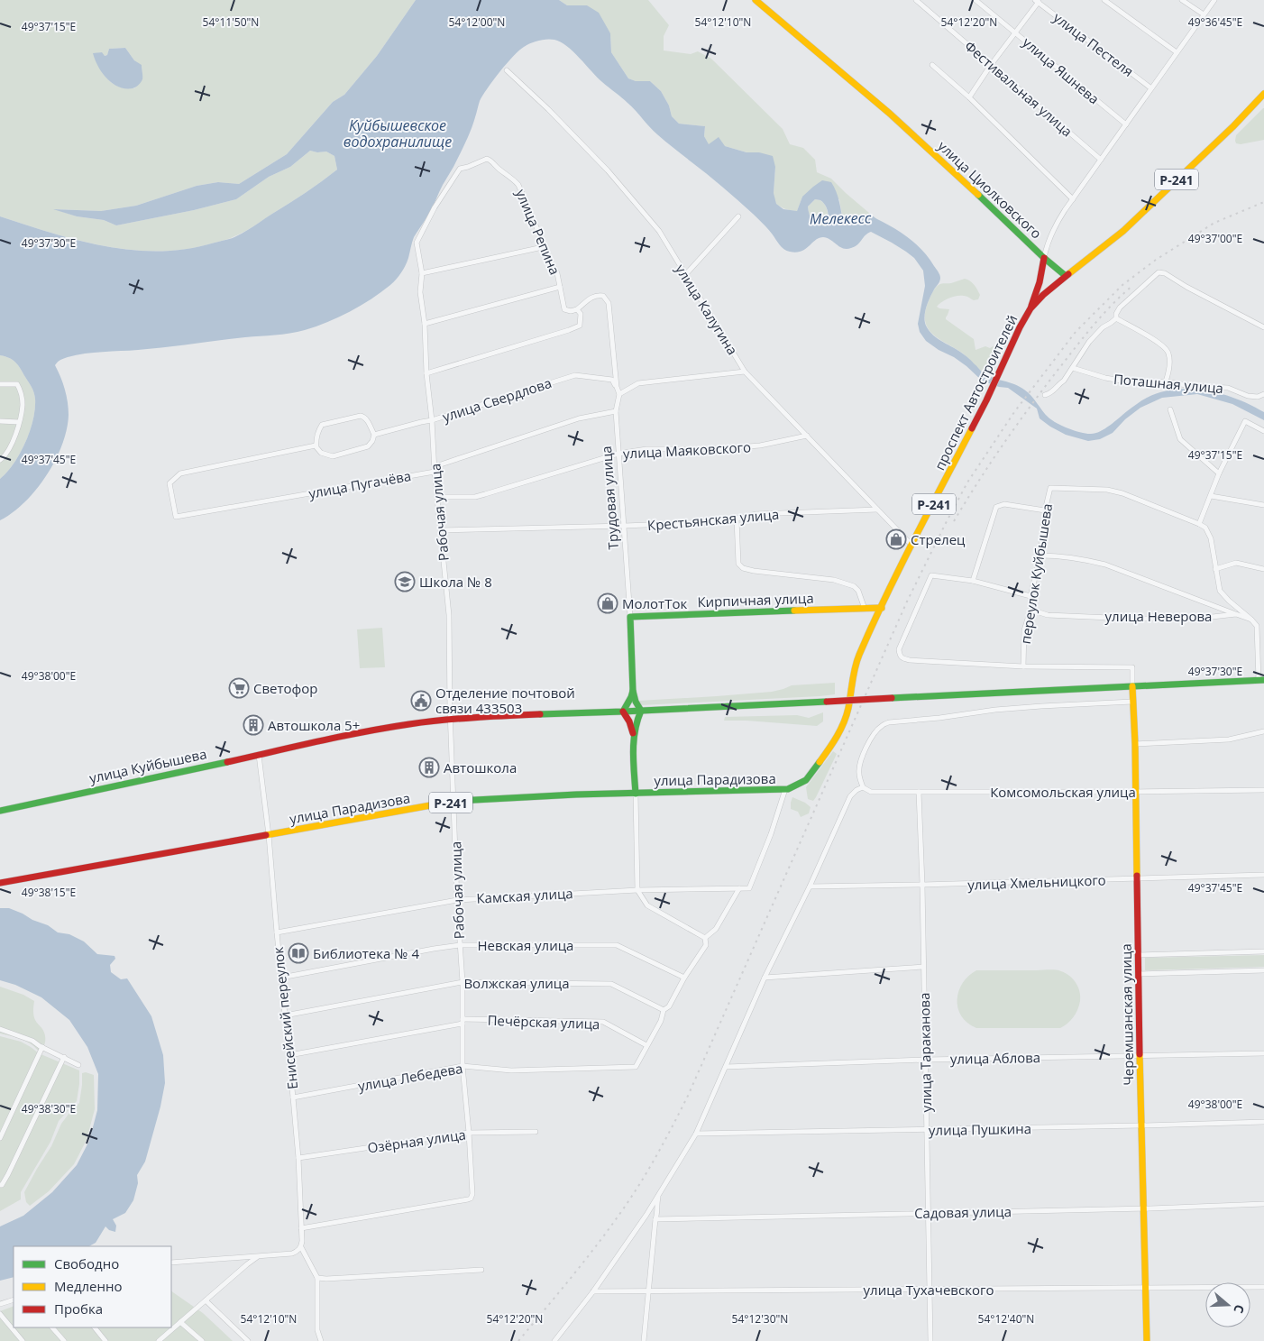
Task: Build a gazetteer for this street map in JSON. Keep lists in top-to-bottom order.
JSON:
{
  "streets": {
    "main road": [
      "Р-241",
      "улица Циолковского",
      "проспект Автостроителей",
      "Трудовая улица",
      "Кирпичная улица",
      "улица Куйбышева",
      "улица Парадизова",
      "Черемшанская улица"
    ],
    "street": [
      "улица Пестеля",
      "улица Яшнева",
      "Фестивальная улица",
      "улица Репина",
      "улица Калугина",
      "Поташная улица",
      "улица Свердлова",
      "улица Маяковского",
      "улица Пугачёва",
      "Рабочая улица",
      "Крестьянская улица",
      "переулок Куйбышева",
      "улица Неверова",
      "Комсомольская улица",
      "улица Хмельницкого",
      "Камская улица",
      "Невская улица",
      "Волжская улица",
      "Енисейский переулок",
      "Печёрская улица",
      "улица Тараканова",
      "улица Аблова",
      "улица Лебедева",
      "улица Пушкина",
      "Озёрная улица",
      "Садовая улица",
      "улица Тухачевского"
    ]
  },
  "crossings": [
    ["улица Циолковского", "проспект Автостроителей"],
    ["улица Репина", "Рабочая улица"],
    ["улица Калугина", "проспект Автостроителей"],
    ["улица Калугина", "улица Маяковского"],
    ["улица Калугина", "Крестьянская улица"],
    ["проспект Автостроителей", "Кирпичная улица"],
    ["проспект Автостроителей", "улица Парадизова"],
    ["улица Свердлова", "улица Пугачёва"],
    ["улица Свердлова", "Рабочая улица"],
    ["улица Маяковского", "Трудовая улица"],
    ["улица Маяковского", "Рабочая улица"],
    ["улица Пугачёва", "Трудовая улица"],
    ["улица Пугачёва", "Рабочая улица"],
    ["Трудовая улица", "Крестьянская улица"],
    ["Трудовая улица", "Кирпичная улица"],
    ["Рабочая улица", "Крестьянская улица"],
    ["Рабочая улица", "улица Куйбышева"],
    ["Рабочая улица", "улица Парадизова"],
    ["Рабочая улица", "Камская улица"],
    ["Рабочая улица", "Невская улица"],
    ["Рабочая улица", "Волжская улица"],
    ["Рабочая улица", "Енисейский переулок"],
    ["Рабочая улица", "Печёрская улица"],
    ["Рабочая улица", "улица Лебедева"],
    ["Рабочая улица", "Озёрная улица"],
    ["переулок Куйбышева", "улица Неверова"],
    ["улица Куйбышева", "Черемшанская улица"],
    ["улица Куйбышева", "Енисейский переулок"],
    ["улица Парадизова", "Камская улица"],
    ["улица Парадизова", "Енисейский переулок"],
    ["Комсомольская улица", "Черемшанская улица"],
    ["Комсомольская улица", "улица Тараканова"],
    ["улица Хмельницкого", "Черемшанская улица"],
    ["улица Хмельницкого", "улица Тараканова"],
    ["Камская улица", "Енисейский переулок"],
    ["Невская улица", "Енисейский переулок"],
    ["Волжская улица", "Енисейский переулок"],
    ["Черемшанская улица", "улица Аблова"],
    ["Черемшанская улица", "улица Пушкина"],
    ["Черемшанская улица", "Садовая улица"],
    ["Черемшанская улица", "улица Тухачевского"],
    ["Енисейский переулок", "Печёрская улица"],
    ["Енисейский переулок", "улица Лебедева"],
    ["Енисейский переулок", "Озёрная улица"],
    ["Печёрская улица", "улица Лебедева"],
    ["улица Тараканова", "улица Аблова"],
    ["улица Тараканова", "улица Пушкина"],
    ["улица Тараканова", "Садовая улица"],
    ["улица Тараканова", "улица Тухачевского"]
  ],
  "water": ["Куйбышевское водохранилище", "Мелекесс"],
  "places": {
    "shop": ["Стрелец", "МолотТок"],
    "school or university": ["Школа № 8"],
    "supermarket": ["Светофор"],
    "public building": ["Отделение почтовой связи 433503"],
    "building": ["Автошкола 5+", "Автошкола"],
    "library": ["Библиотека № 4"]
  },
  "legend": ["Свободно", "Медленно", "Пробка"],
  "north": "right",
  "coordinates": [
    "54°11'50\"N",
    "54°12'00\"N",
    "54°12'10\"N",
    "54°12'20\"N",
    "49°36'45\"E",
    "49°37'15\"E",
    "49°37'00\"E",
    "49°37'30\"E",
    "49°37'45\"E",
    "49°38'00\"E",
    "49°38'15\"E",
    "49°38'30\"E",
    "54°12'30\"N",
    "54°12'40\"N"
  ]
}
